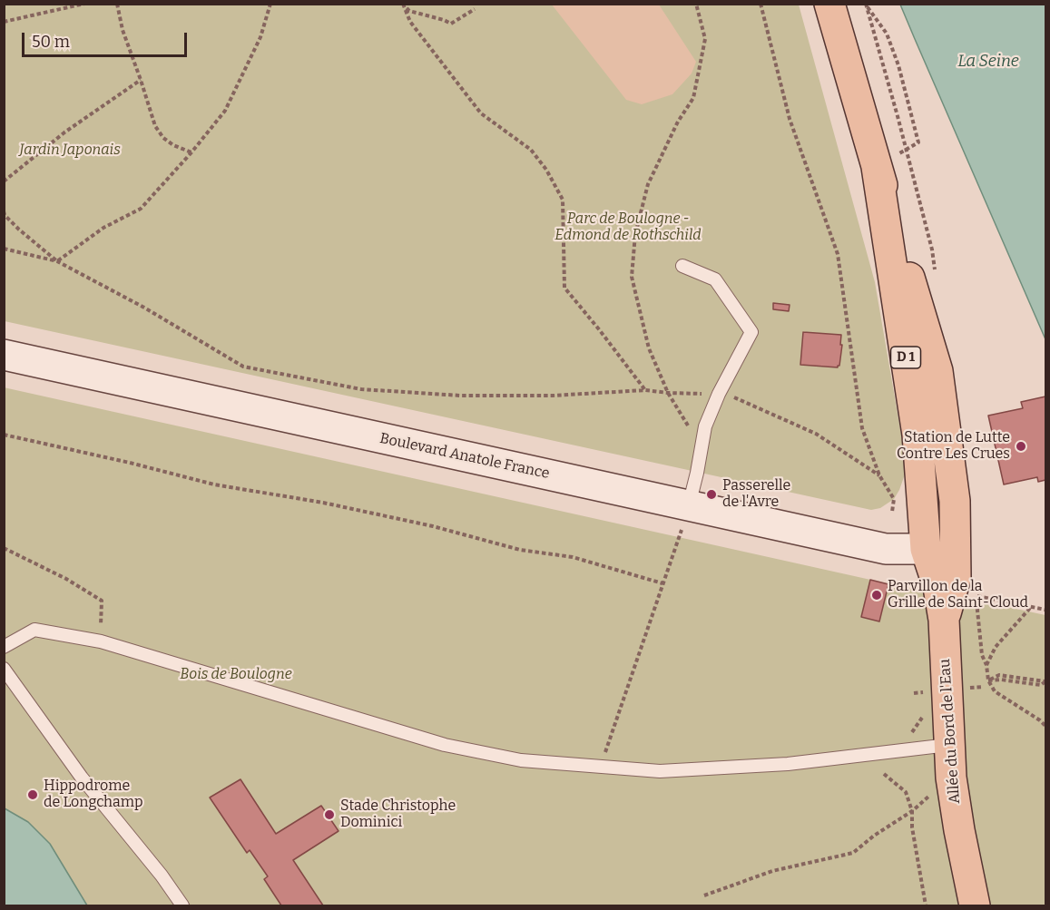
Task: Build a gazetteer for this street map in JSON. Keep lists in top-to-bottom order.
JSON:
{
  "streets": {
    "main road": ["D 1", "Boulevard Anatole France", "Allée du Bord de l'Eau"]
  },
  "crossings": [
    ["D 1", "Boulevard Anatole France"],
    ["D 1", "Allée du Bord de l'Eau"],
    ["Boulevard Anatole France", "Allée du Bord de l'Eau"]
  ],
  "water": ["La Seine"],
  "parks": ["Jardin Japonais", "Parc de Boulogne - Edmond de Rothschild", "Bois de Boulogne"],
  "places": [
    "Station de Lutte Contre Les Crues",
    "Passerelle de l'Avre",
    "Parvillon de la Grille de Saint-Cloud",
    "Hippodrome de Longchamp",
    "Stade Christophe Dominici"
  ],
  "scale_bar": "50 m"
}
